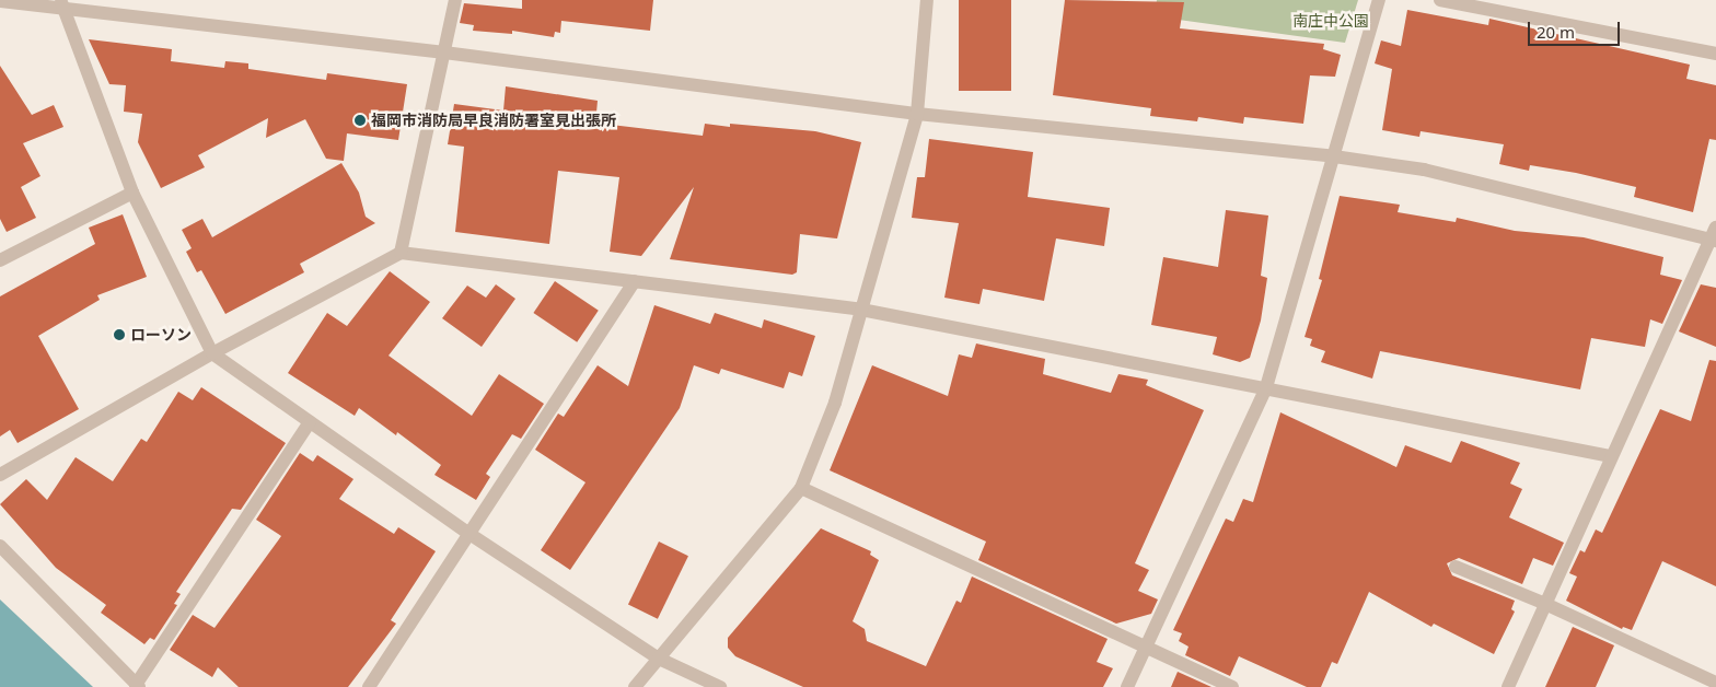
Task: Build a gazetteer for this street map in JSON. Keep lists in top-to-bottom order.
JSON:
{
  "parks": ["南庄中公園"],
  "places": ["福岡市消防局早良消防署室見出張所", "ローソン"],
  "scale_bar": "20 m"
}
